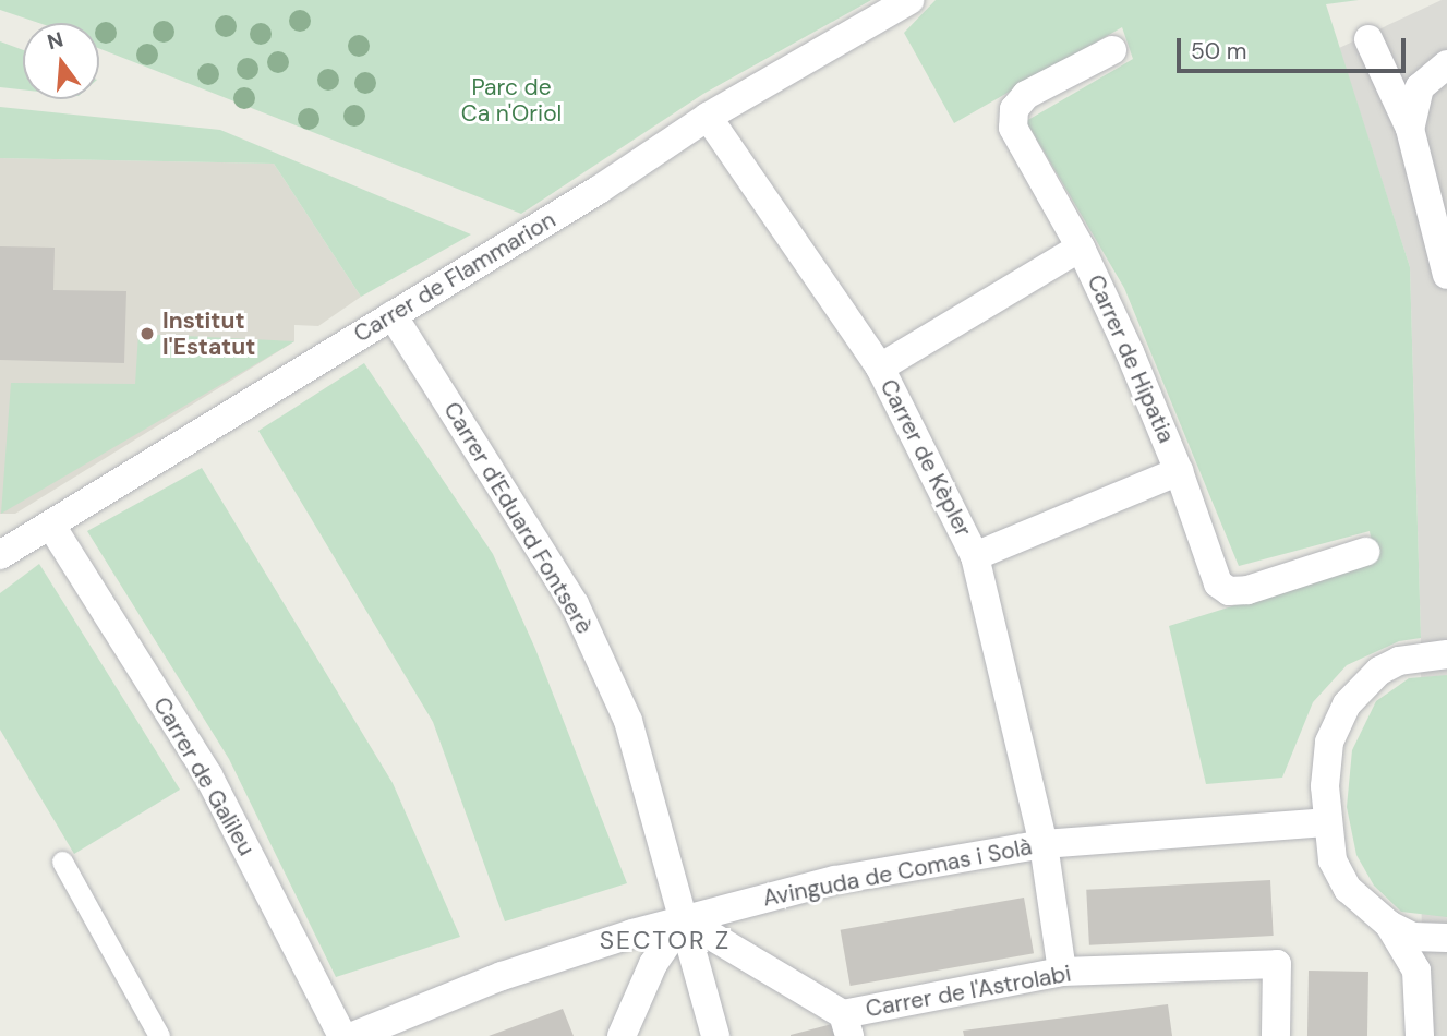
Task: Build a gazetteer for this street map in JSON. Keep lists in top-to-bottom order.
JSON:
{
  "streets": {
    "street": [
      "Carrer de Flammarion",
      "Carrer de Hipatia",
      "Carrer de Kèpler",
      "Carrer d'Eduard Fontserè",
      "Carrer de Galileu",
      "Avinguda de Comas i Solà",
      "Carrer de l'Astrolabi"
    ]
  },
  "crossings": [
    ["Carrer de Flammarion", "Carrer de Kèpler"],
    ["Carrer de Flammarion", "Carrer d'Eduard Fontserè"],
    ["Carrer de Flammarion", "Carrer de Galileu"],
    ["Carrer de Hipatia", "Carrer de Kèpler"],
    ["Carrer de Kèpler", "Avinguda de Comas i Solà"],
    ["Carrer de Kèpler", "Carrer de l'Astrolabi"],
    ["Carrer d'Eduard Fontserè", "Avinguda de Comas i Solà"]
  ],
  "districts": ["SECTOR Z"],
  "parks": ["Parc de Ca n'Oriol"],
  "places": ["Institut l'Estatut"],
  "scale_bar": "50 m",
  "north": "top"
}
